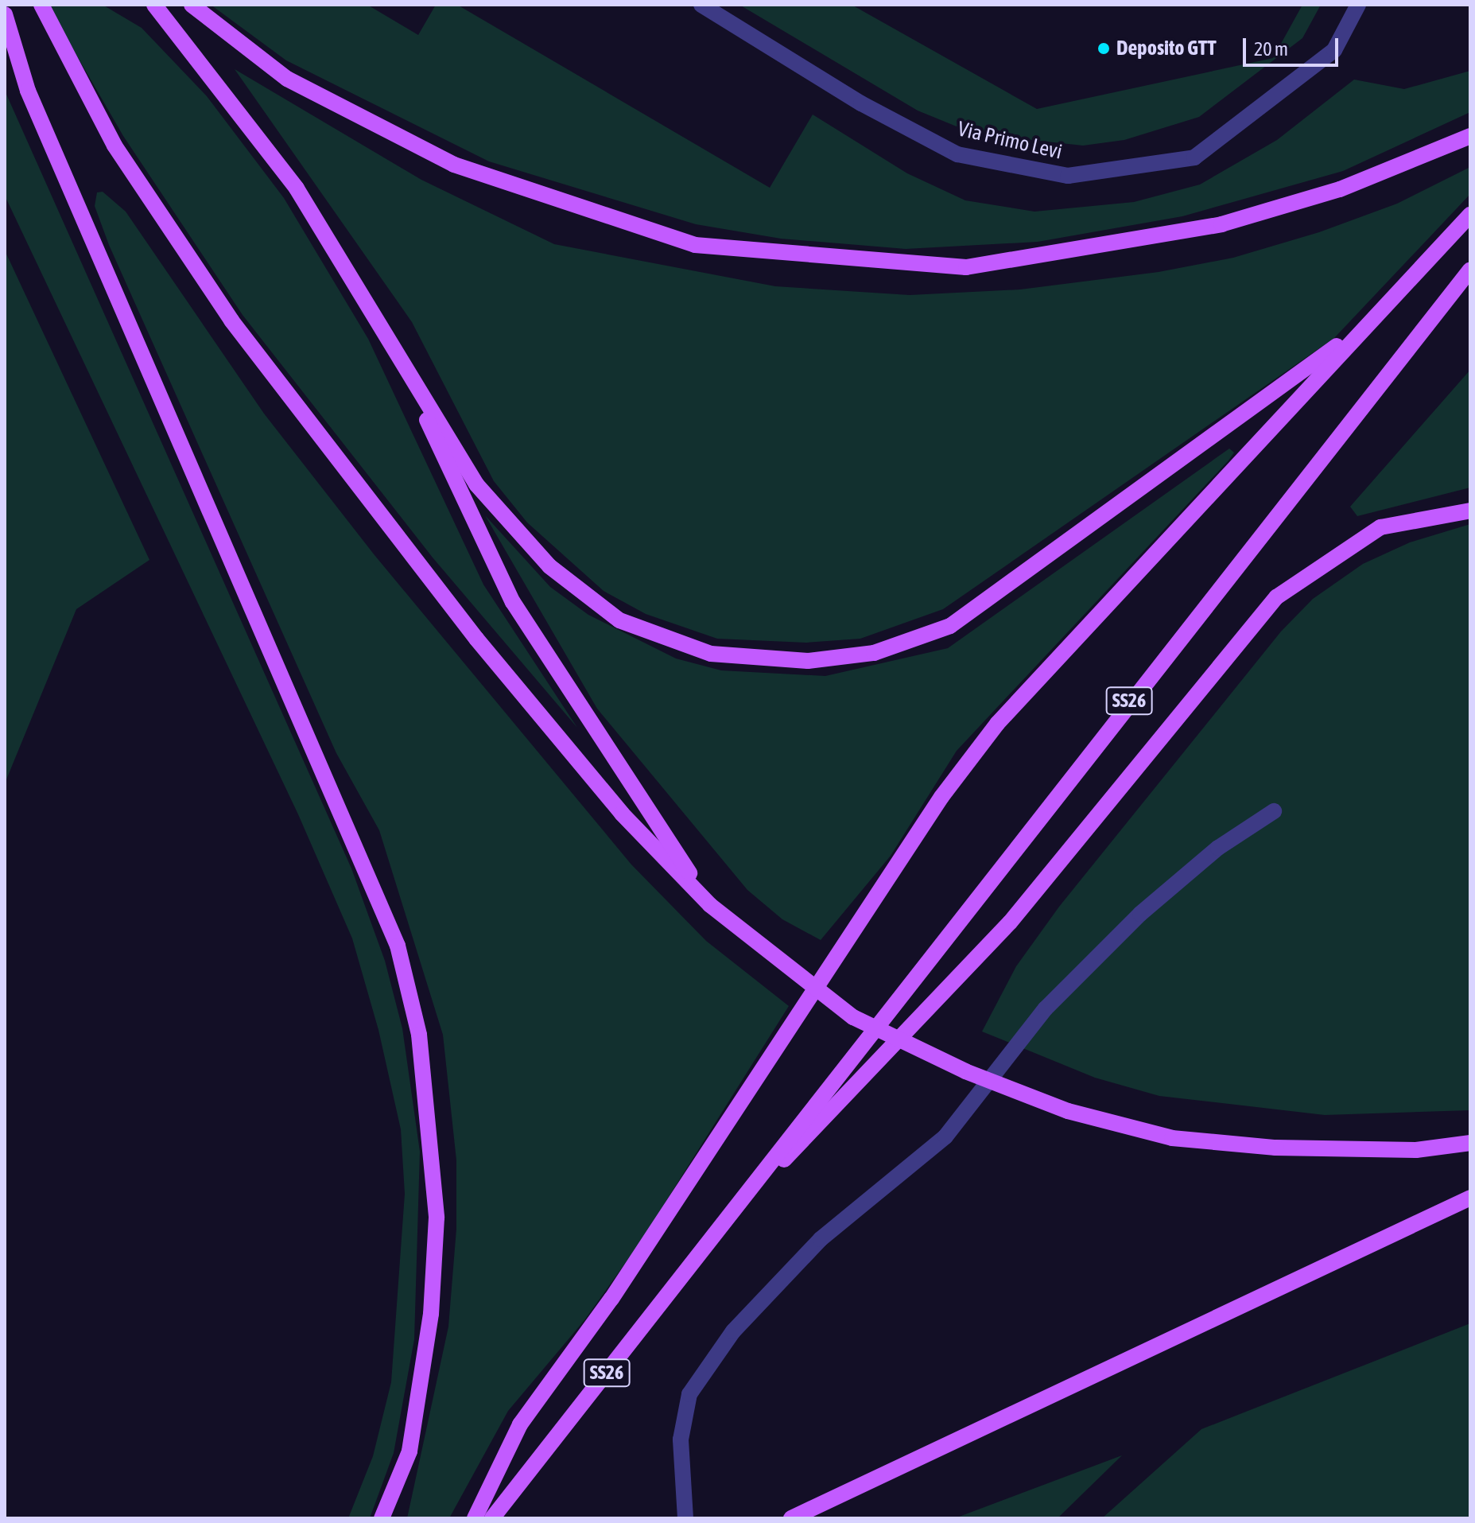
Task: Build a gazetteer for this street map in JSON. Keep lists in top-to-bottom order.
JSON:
{
  "streets": {
    "main road": ["SS26"],
    "street": ["Via Primo Levi"]
  },
  "places": ["Deposito GTT"],
  "scale_bar": "20 m"
}
